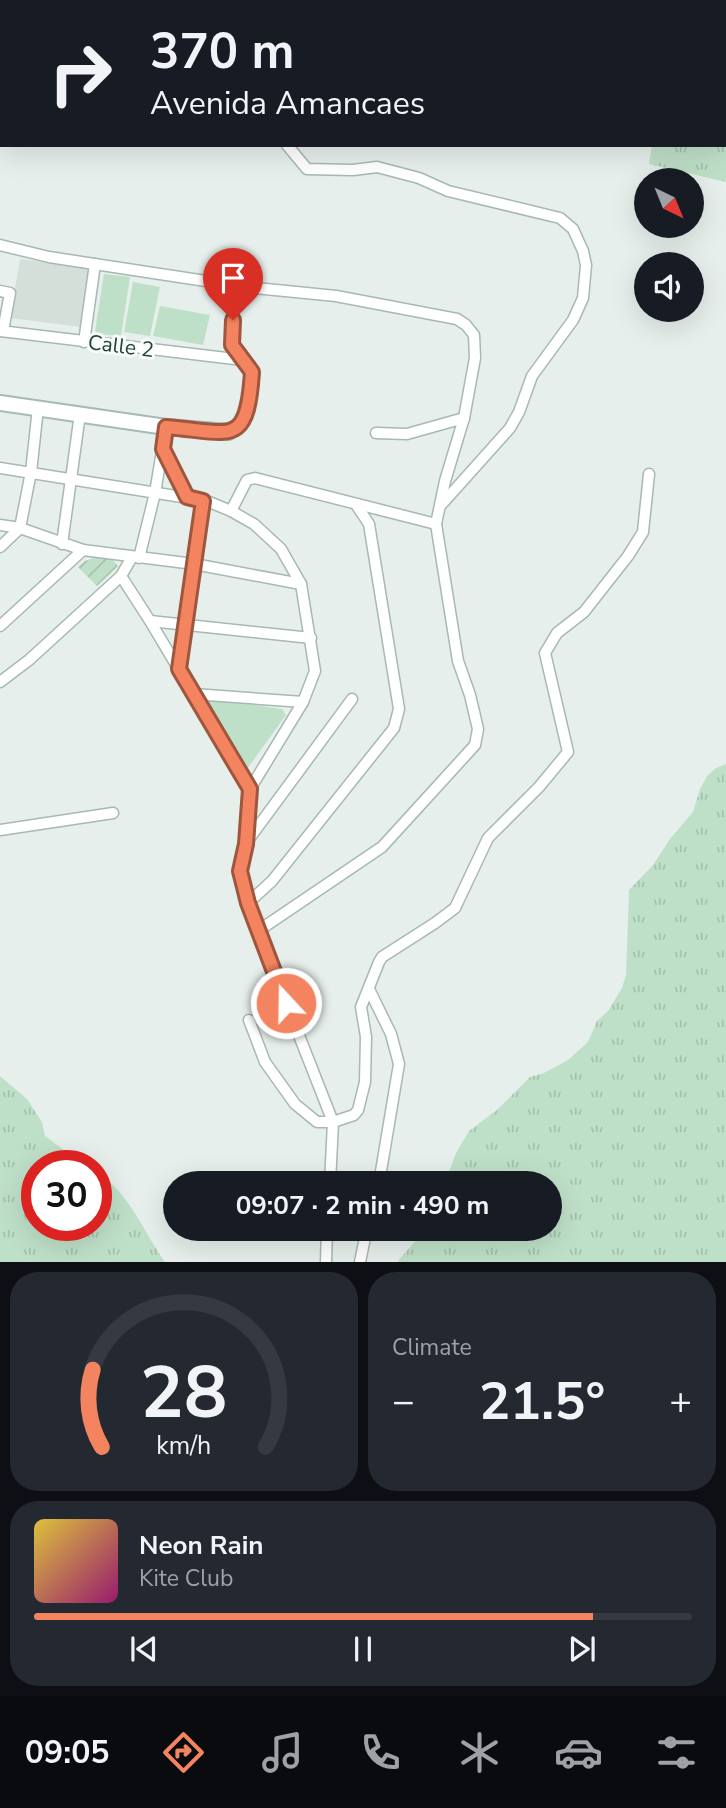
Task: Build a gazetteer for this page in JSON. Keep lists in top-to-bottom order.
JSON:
{
  "streets": {
    "street": ["Calle 2"]
  },
  "north": "bottom right",
  "page": {
    "turn": ["370 m", "Avenida Amancaes"],
    "limit": "30",
    "trip": "09:07 · 2 min · 490 m",
    "tile": "Climate",
    "heat": ["−", "21.5°", "+"],
    "song": ["Neon Rain", "Kite Club"],
    "tabs": "09:05",
    "gauge": ["28", "km/h"]
  }
}
